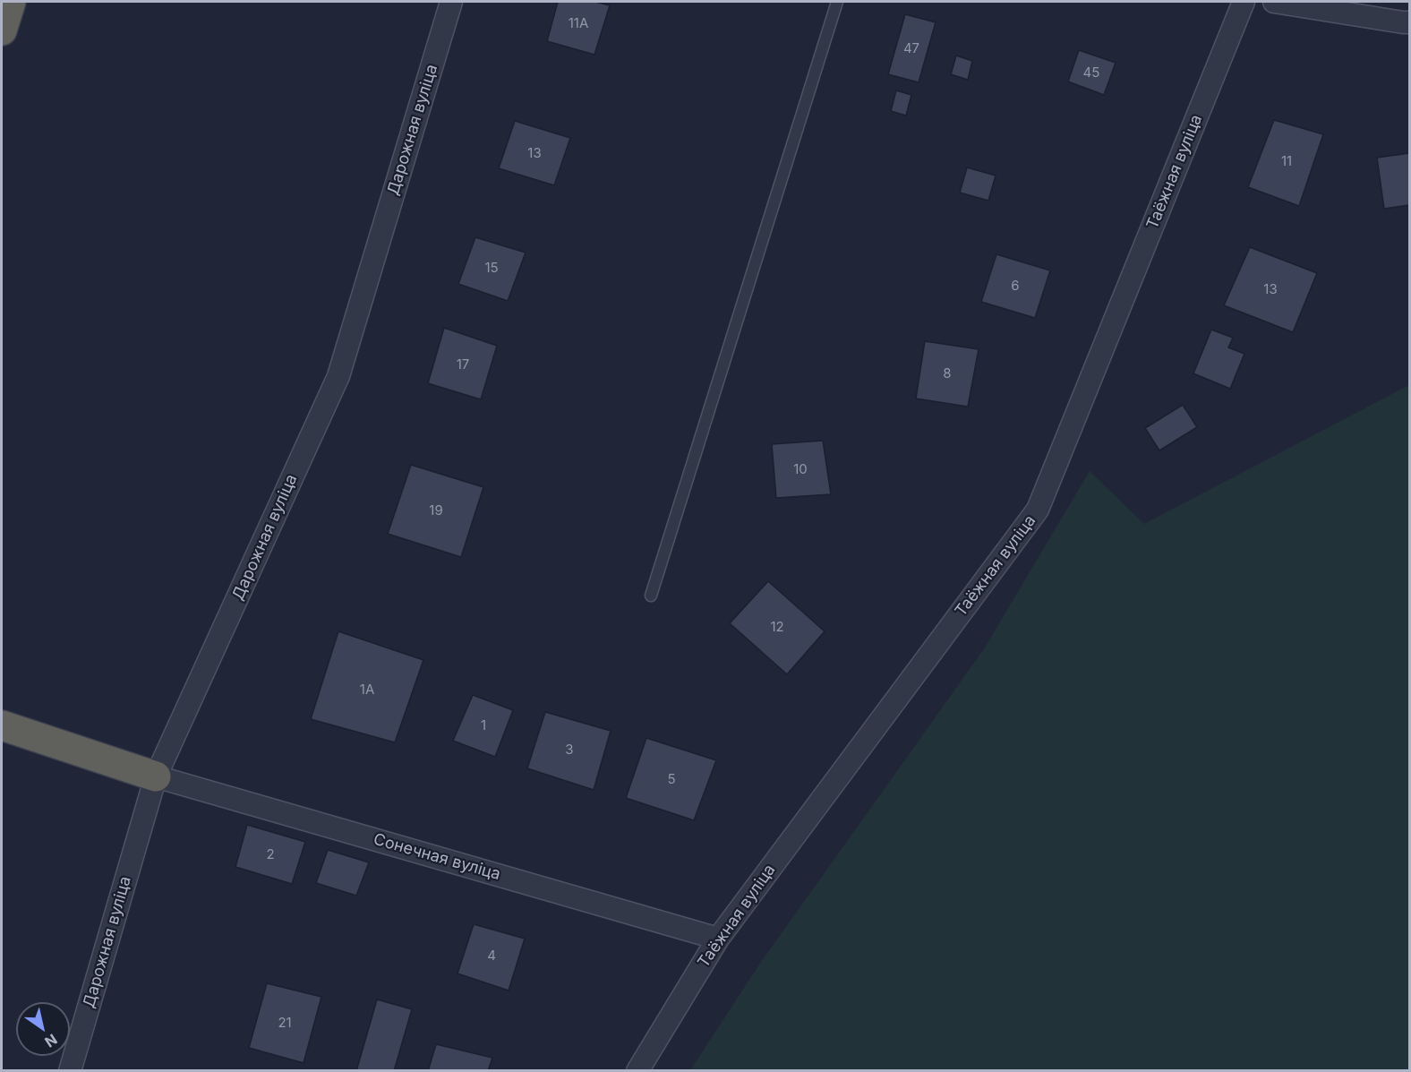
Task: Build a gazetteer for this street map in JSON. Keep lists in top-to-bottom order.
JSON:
{
  "streets": {
    "street": ["Дарожная вуліца", "Таёжная вуліца", "Сонечная вуліца"]
  },
  "crossings": [
    ["Дарожная вуліца", "Сонечная вуліца"],
    ["Таёжная вуліца", "Сонечная вуліца"]
  ],
  "house_numbers": [
    "11А",
    "47",
    "45",
    "13",
    "11",
    "15",
    "6",
    "13",
    "17",
    "8",
    "10",
    "19",
    "12",
    "1А",
    "1",
    "3",
    "5",
    "2",
    "4",
    "21"
  ],
  "north": "bottom right"
}
